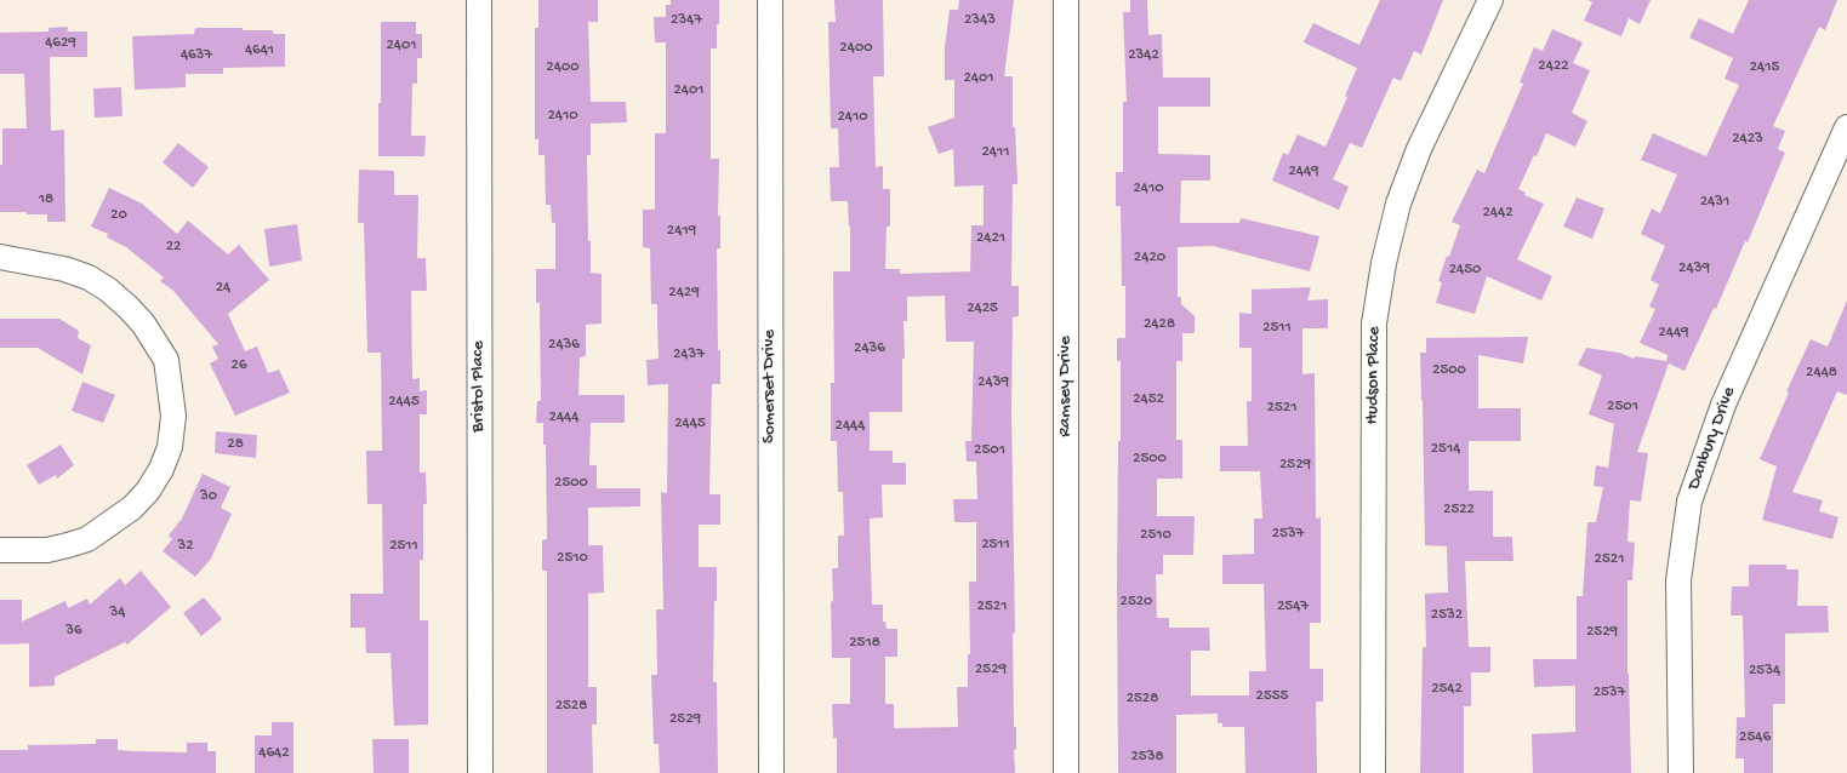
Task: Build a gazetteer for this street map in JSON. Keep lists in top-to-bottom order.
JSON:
{
  "streets": {
    "street": [
      "Hudson Place",
      "Bristol Place",
      "Somerset Drive",
      "Ramsey Drive",
      "Danbury Drive"
    ]
  },
  "house_numbers": [
    "2347",
    "2343",
    "4629",
    "2401",
    "2400",
    "4641",
    "4637",
    "2342",
    "2422",
    "2400",
    "2415",
    "2401",
    "2401",
    "2410",
    "2410",
    "2423",
    "2411",
    "2449",
    "2410",
    "18",
    "2431",
    "2442",
    "20",
    "2419",
    "2421",
    "22",
    "2420",
    "2439",
    "2450",
    "24",
    "2429",
    "2425",
    "2428",
    "2511",
    "2449",
    "2436",
    "2436",
    "2437",
    "26",
    "2500",
    "2448",
    "2439",
    "2452",
    "2445",
    "2501",
    "2521",
    "2444",
    "2445",
    "2444",
    "28",
    "2514",
    "2501",
    "2500",
    "2529",
    "2500",
    "30",
    "2522",
    "2537",
    "2510",
    "2511",
    "32",
    "2511",
    "2510",
    "2521",
    "2520",
    "2521",
    "2547",
    "34",
    "2532",
    "36",
    "2529",
    "2518",
    "2529",
    "2534",
    "2542",
    "2537",
    "2555",
    "2528",
    "2528",
    "2529",
    "2546",
    "4642",
    "2538"
  ]
}
